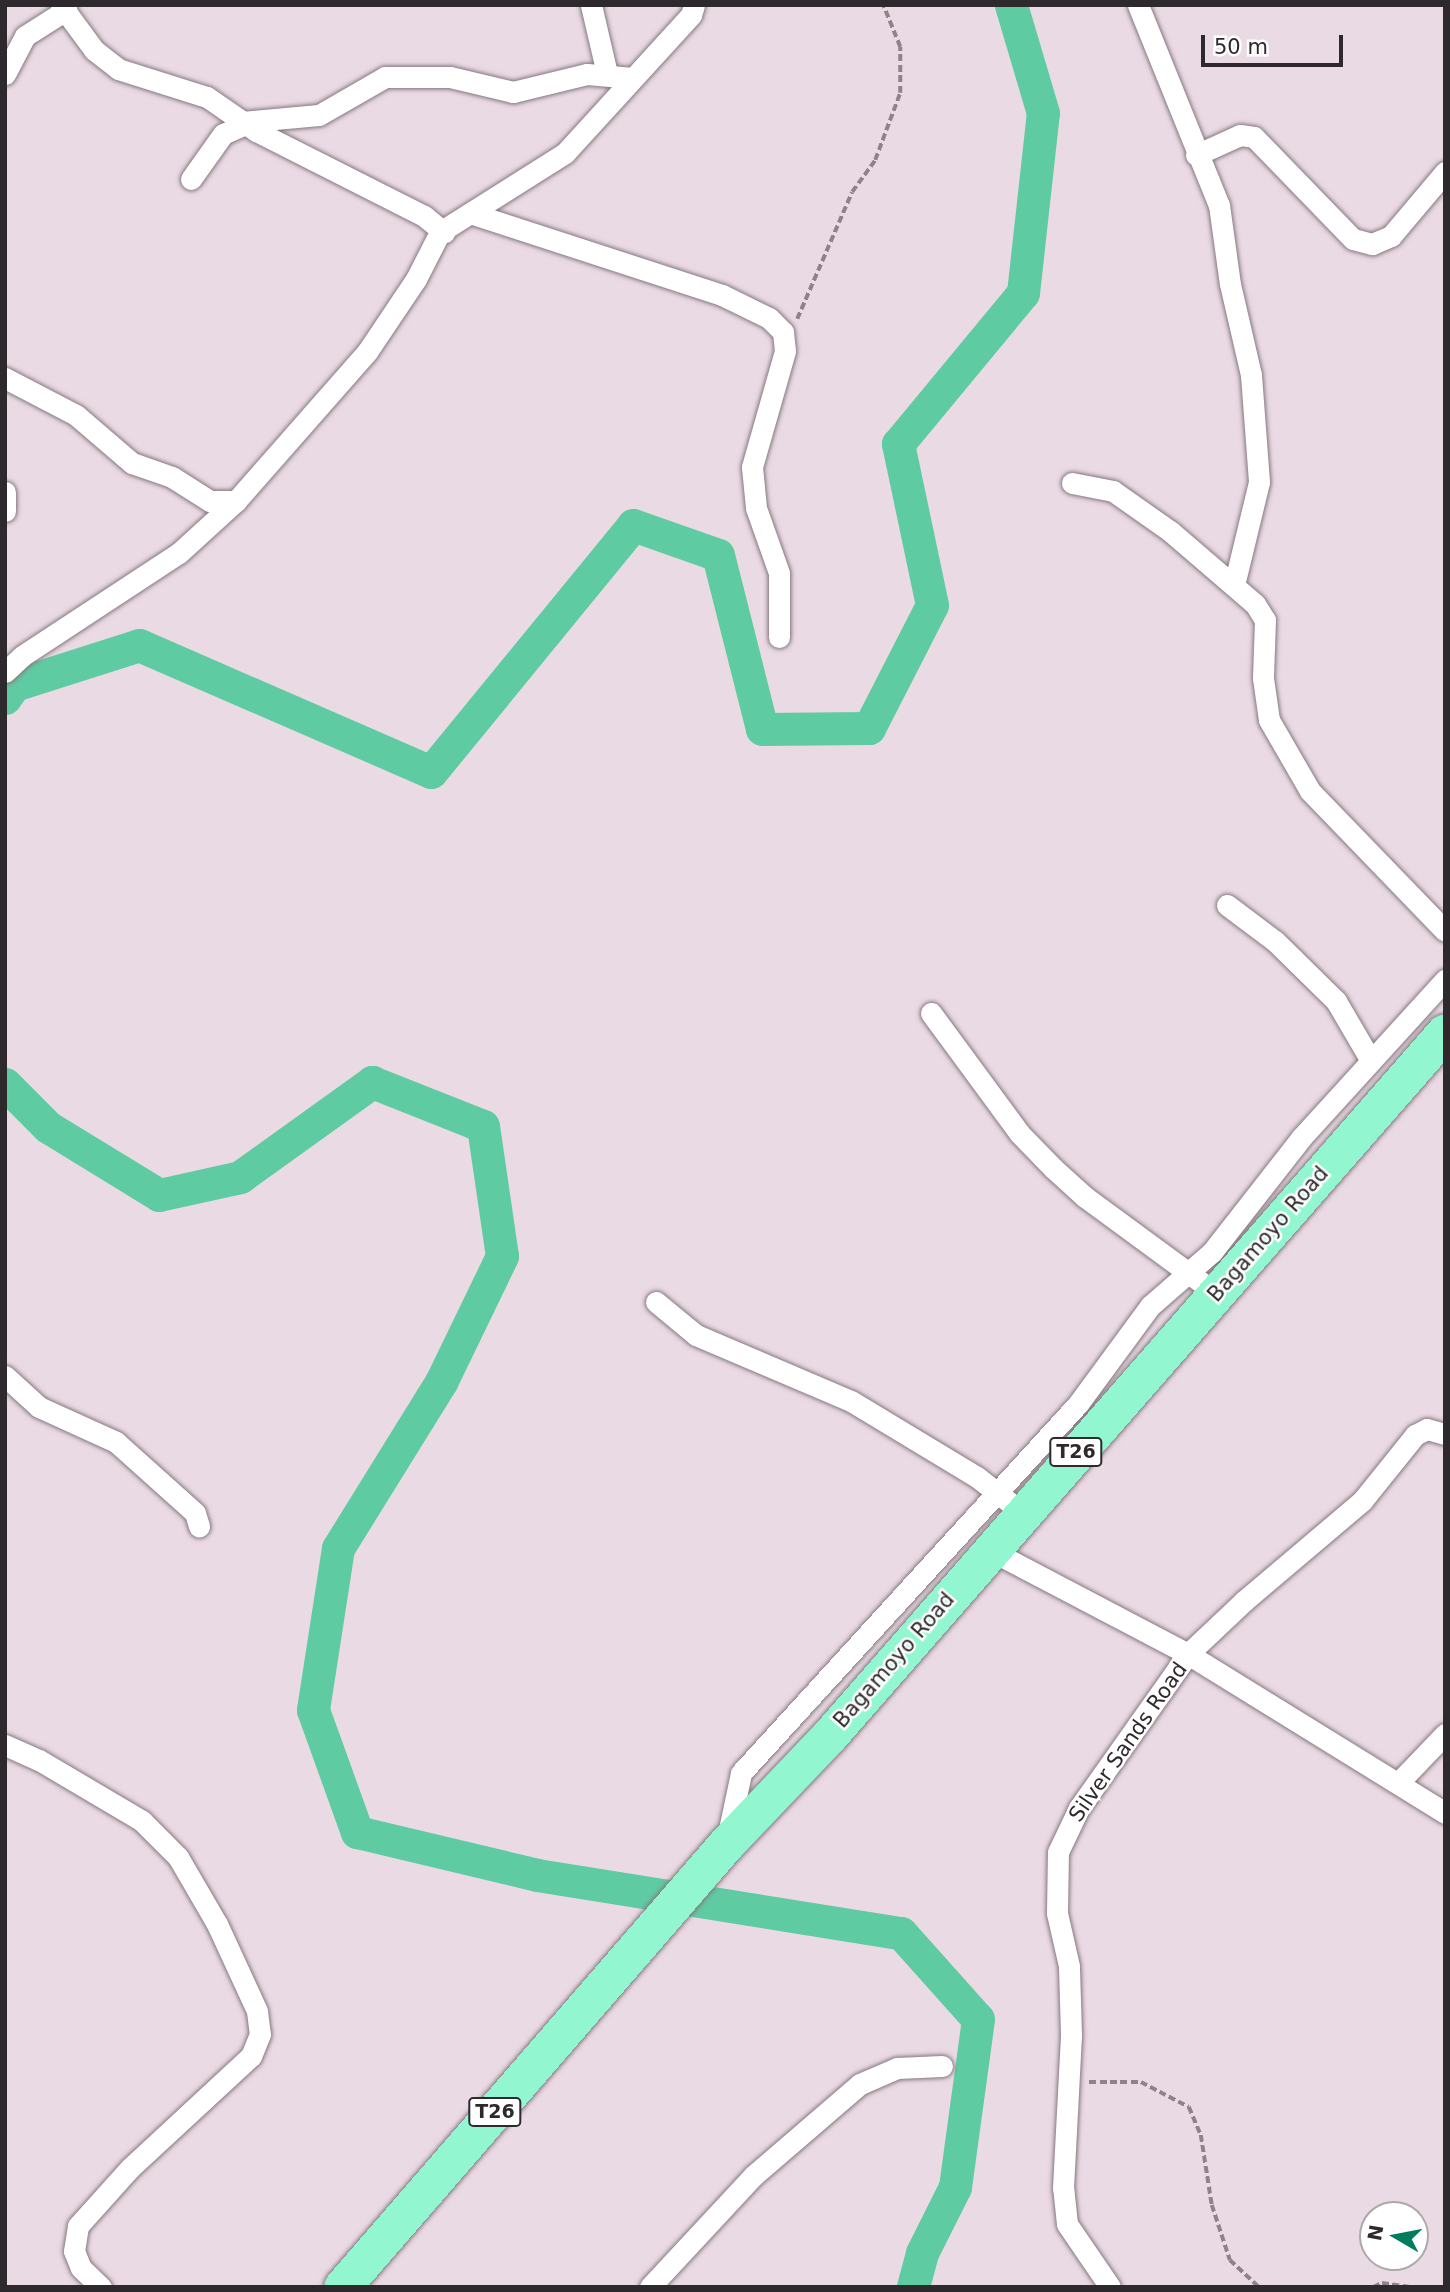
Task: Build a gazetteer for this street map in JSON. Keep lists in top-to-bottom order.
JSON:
{
  "streets": {
    "highway": ["Bagamoyo Road", "T26"],
    "street": ["Silver Sands Road"]
  },
  "scale_bar": "50 m",
  "north": "left"
}
